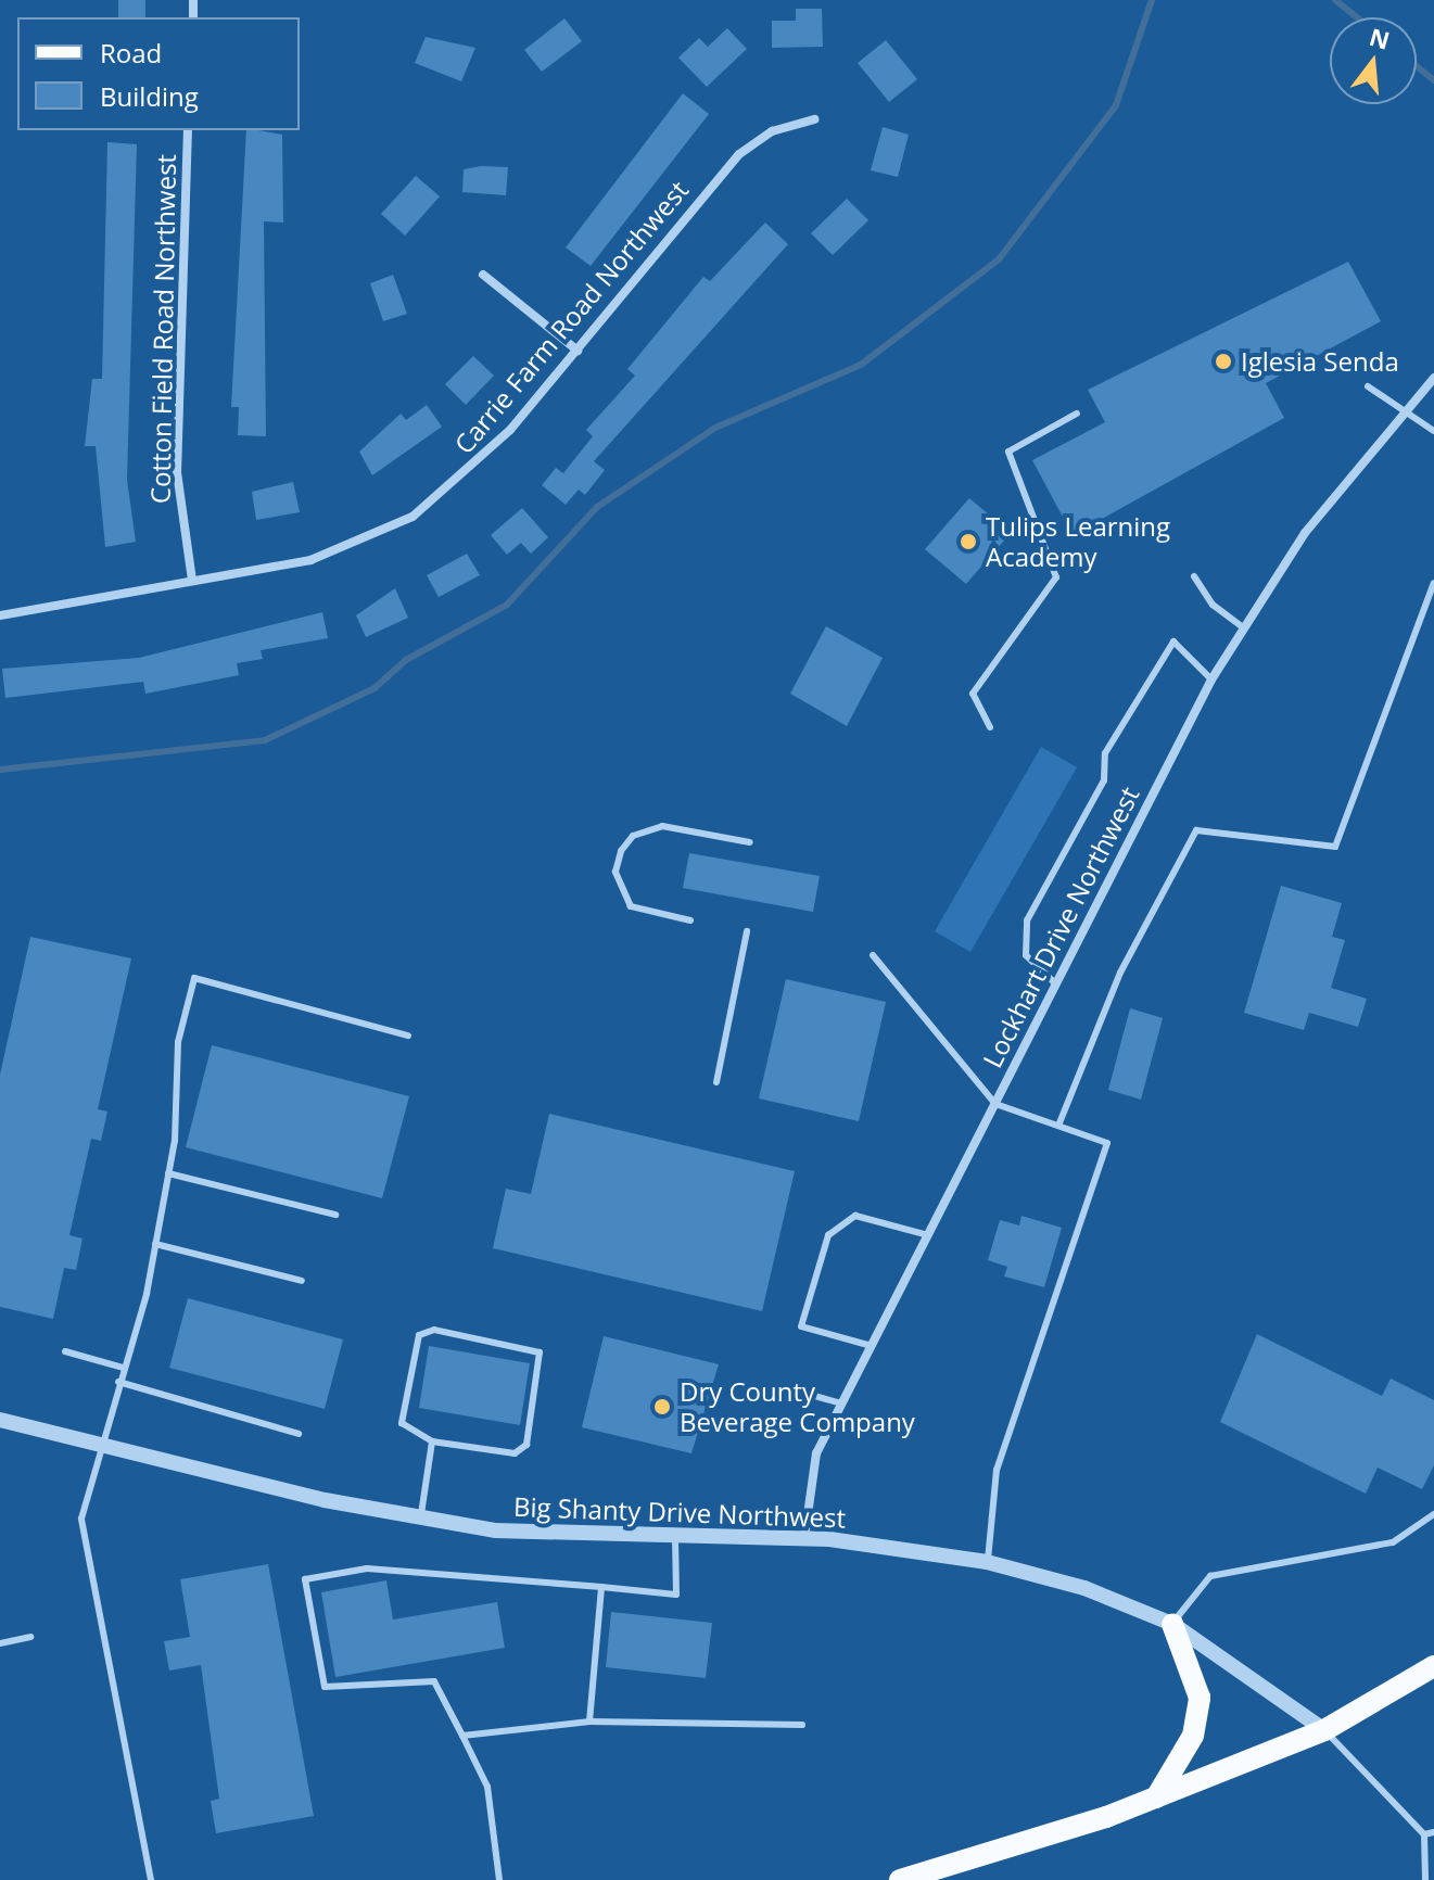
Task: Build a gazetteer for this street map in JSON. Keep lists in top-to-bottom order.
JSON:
{
  "streets": {
    "street": [
      "Carrie Farm Road Northwest",
      "Cotton Field Road Northwest",
      "Lockhart Drive Northwest",
      "Big Shanty Drive Northwest"
    ]
  },
  "crossings": [
    ["Carrie Farm Road Northwest", "Cotton Field Road Northwest"],
    ["Lockhart Drive Northwest", "Big Shanty Drive Northwest"]
  ],
  "places": ["Iglesia Senda", "Tulips Learning Academy", "Dry County Beverage Company"],
  "legend": ["Road", "Building"],
  "north": "top"
}
